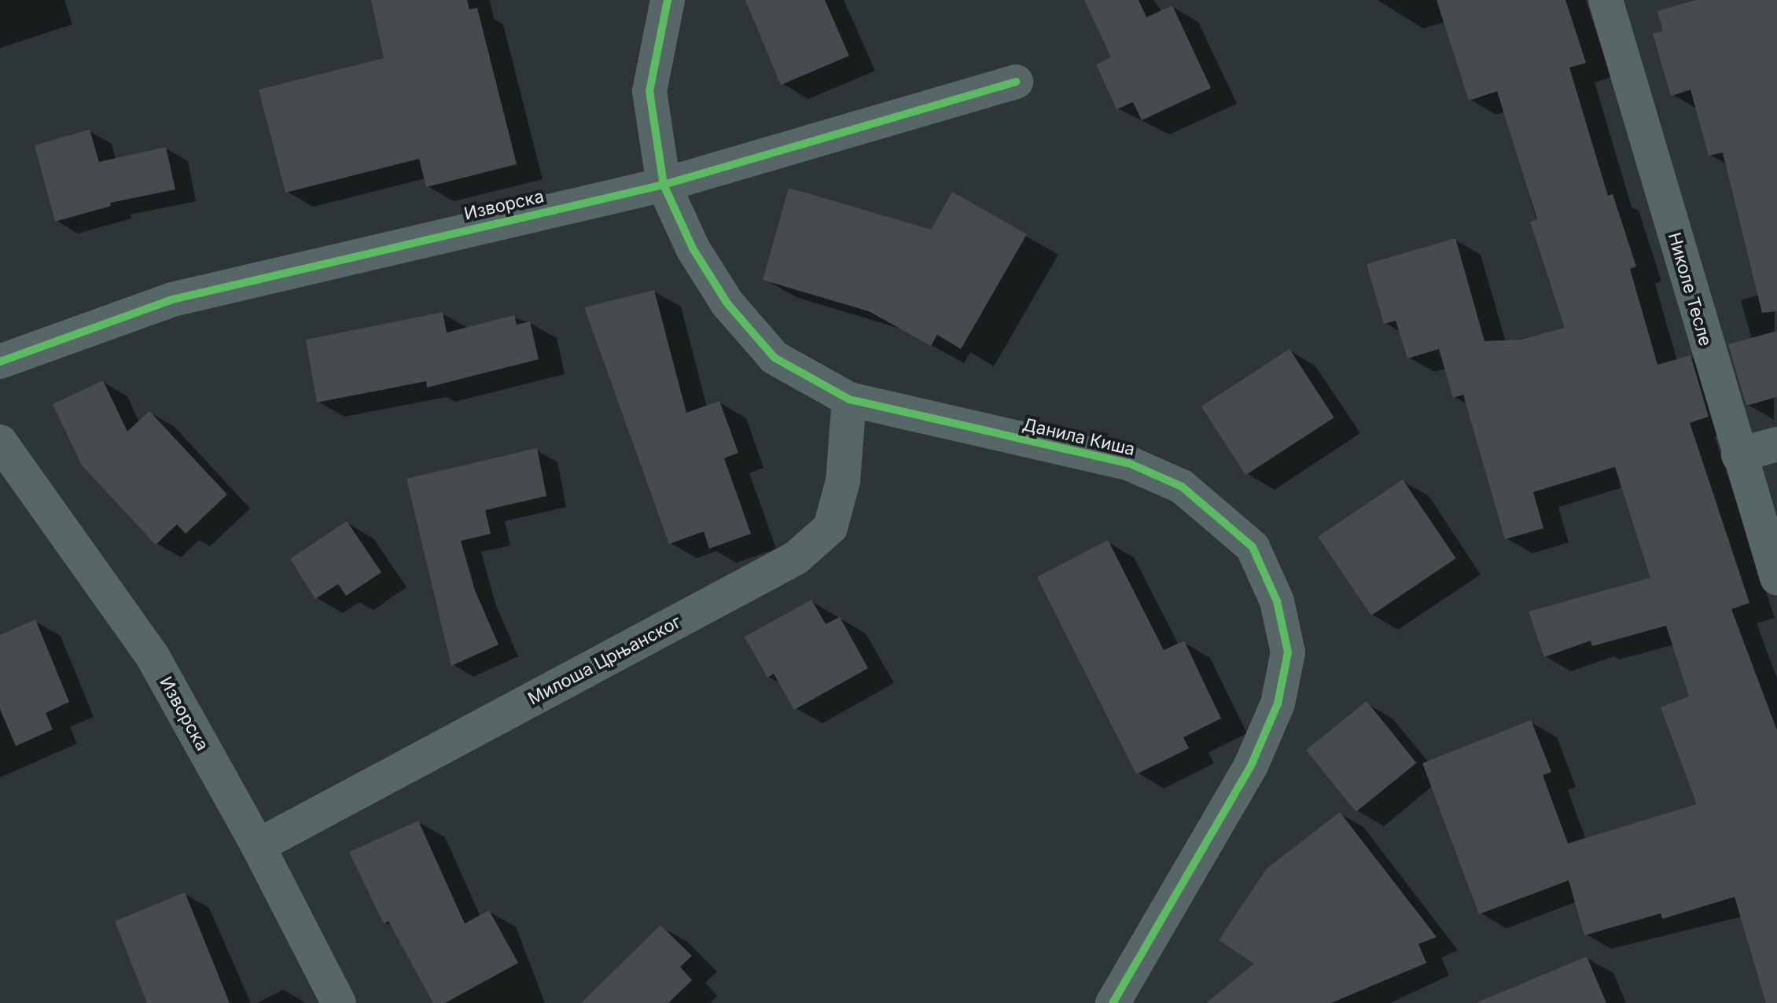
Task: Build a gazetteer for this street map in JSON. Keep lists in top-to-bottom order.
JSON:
{
  "streets": {
    "street": [
      "Изворска",
      "Николе Тесле",
      "Данила Киша",
      "Милоша Црњанског"
    ]
  },
  "crossings": [
    ["Изворска", "Данила Киша"],
    ["Изворска", "Милоша Црњанског"],
    ["Данила Киша", "Милоша Црњанског"]
  ]
}
